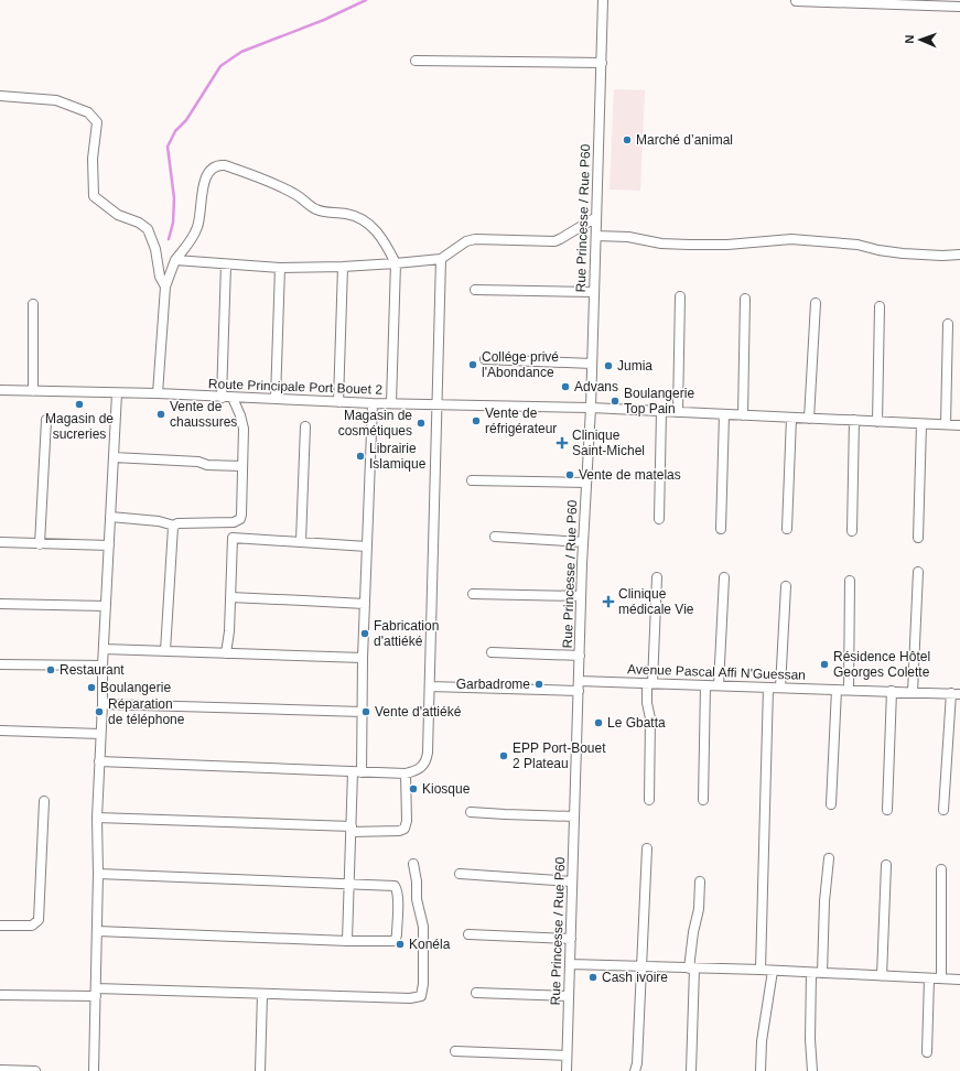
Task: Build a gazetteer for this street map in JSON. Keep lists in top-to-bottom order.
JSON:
{
  "streets": {
    "street": ["Rue Princesse / Rue P60", "Route Principale Port Bouet 2", "Avenue Pascal Affi N'Guessan"]
  },
  "crossings": [
    ["Rue Princesse / Rue P60", "Route Principale Port Bouet 2"],
    ["Rue Princesse / Rue P60", "Avenue Pascal Affi N'Guessan"]
  ],
  "places": {
    "other": [
      "Marché d’animal",
      "Collége privé l'Abondance",
      "Jumia",
      "Advans",
      "Boulangerie Top Pain",
      "Magasin de sucreries",
      "Vente de chaussures",
      "Vente de réfrigérateur",
      "Magasin de cosmétiques",
      "Librairie Islamique",
      "Vente de matelas",
      "Fabrication d'attiéké",
      "Résidence Hôtel Georges Colette",
      "Restaurant",
      "Garbadrome",
      "Boulangerie",
      "Réparation de téléphone",
      "Vente d'attiéké",
      "Le Gbatta",
      "EPP Port-Bouet 2 Plateau",
      "Kiosque",
      "Konéla",
      "Cash ivoire"
    ],
    "health": ["Clinique Saint-Michel", "Clinique médicale Vie"]
  },
  "north": "left"
}
